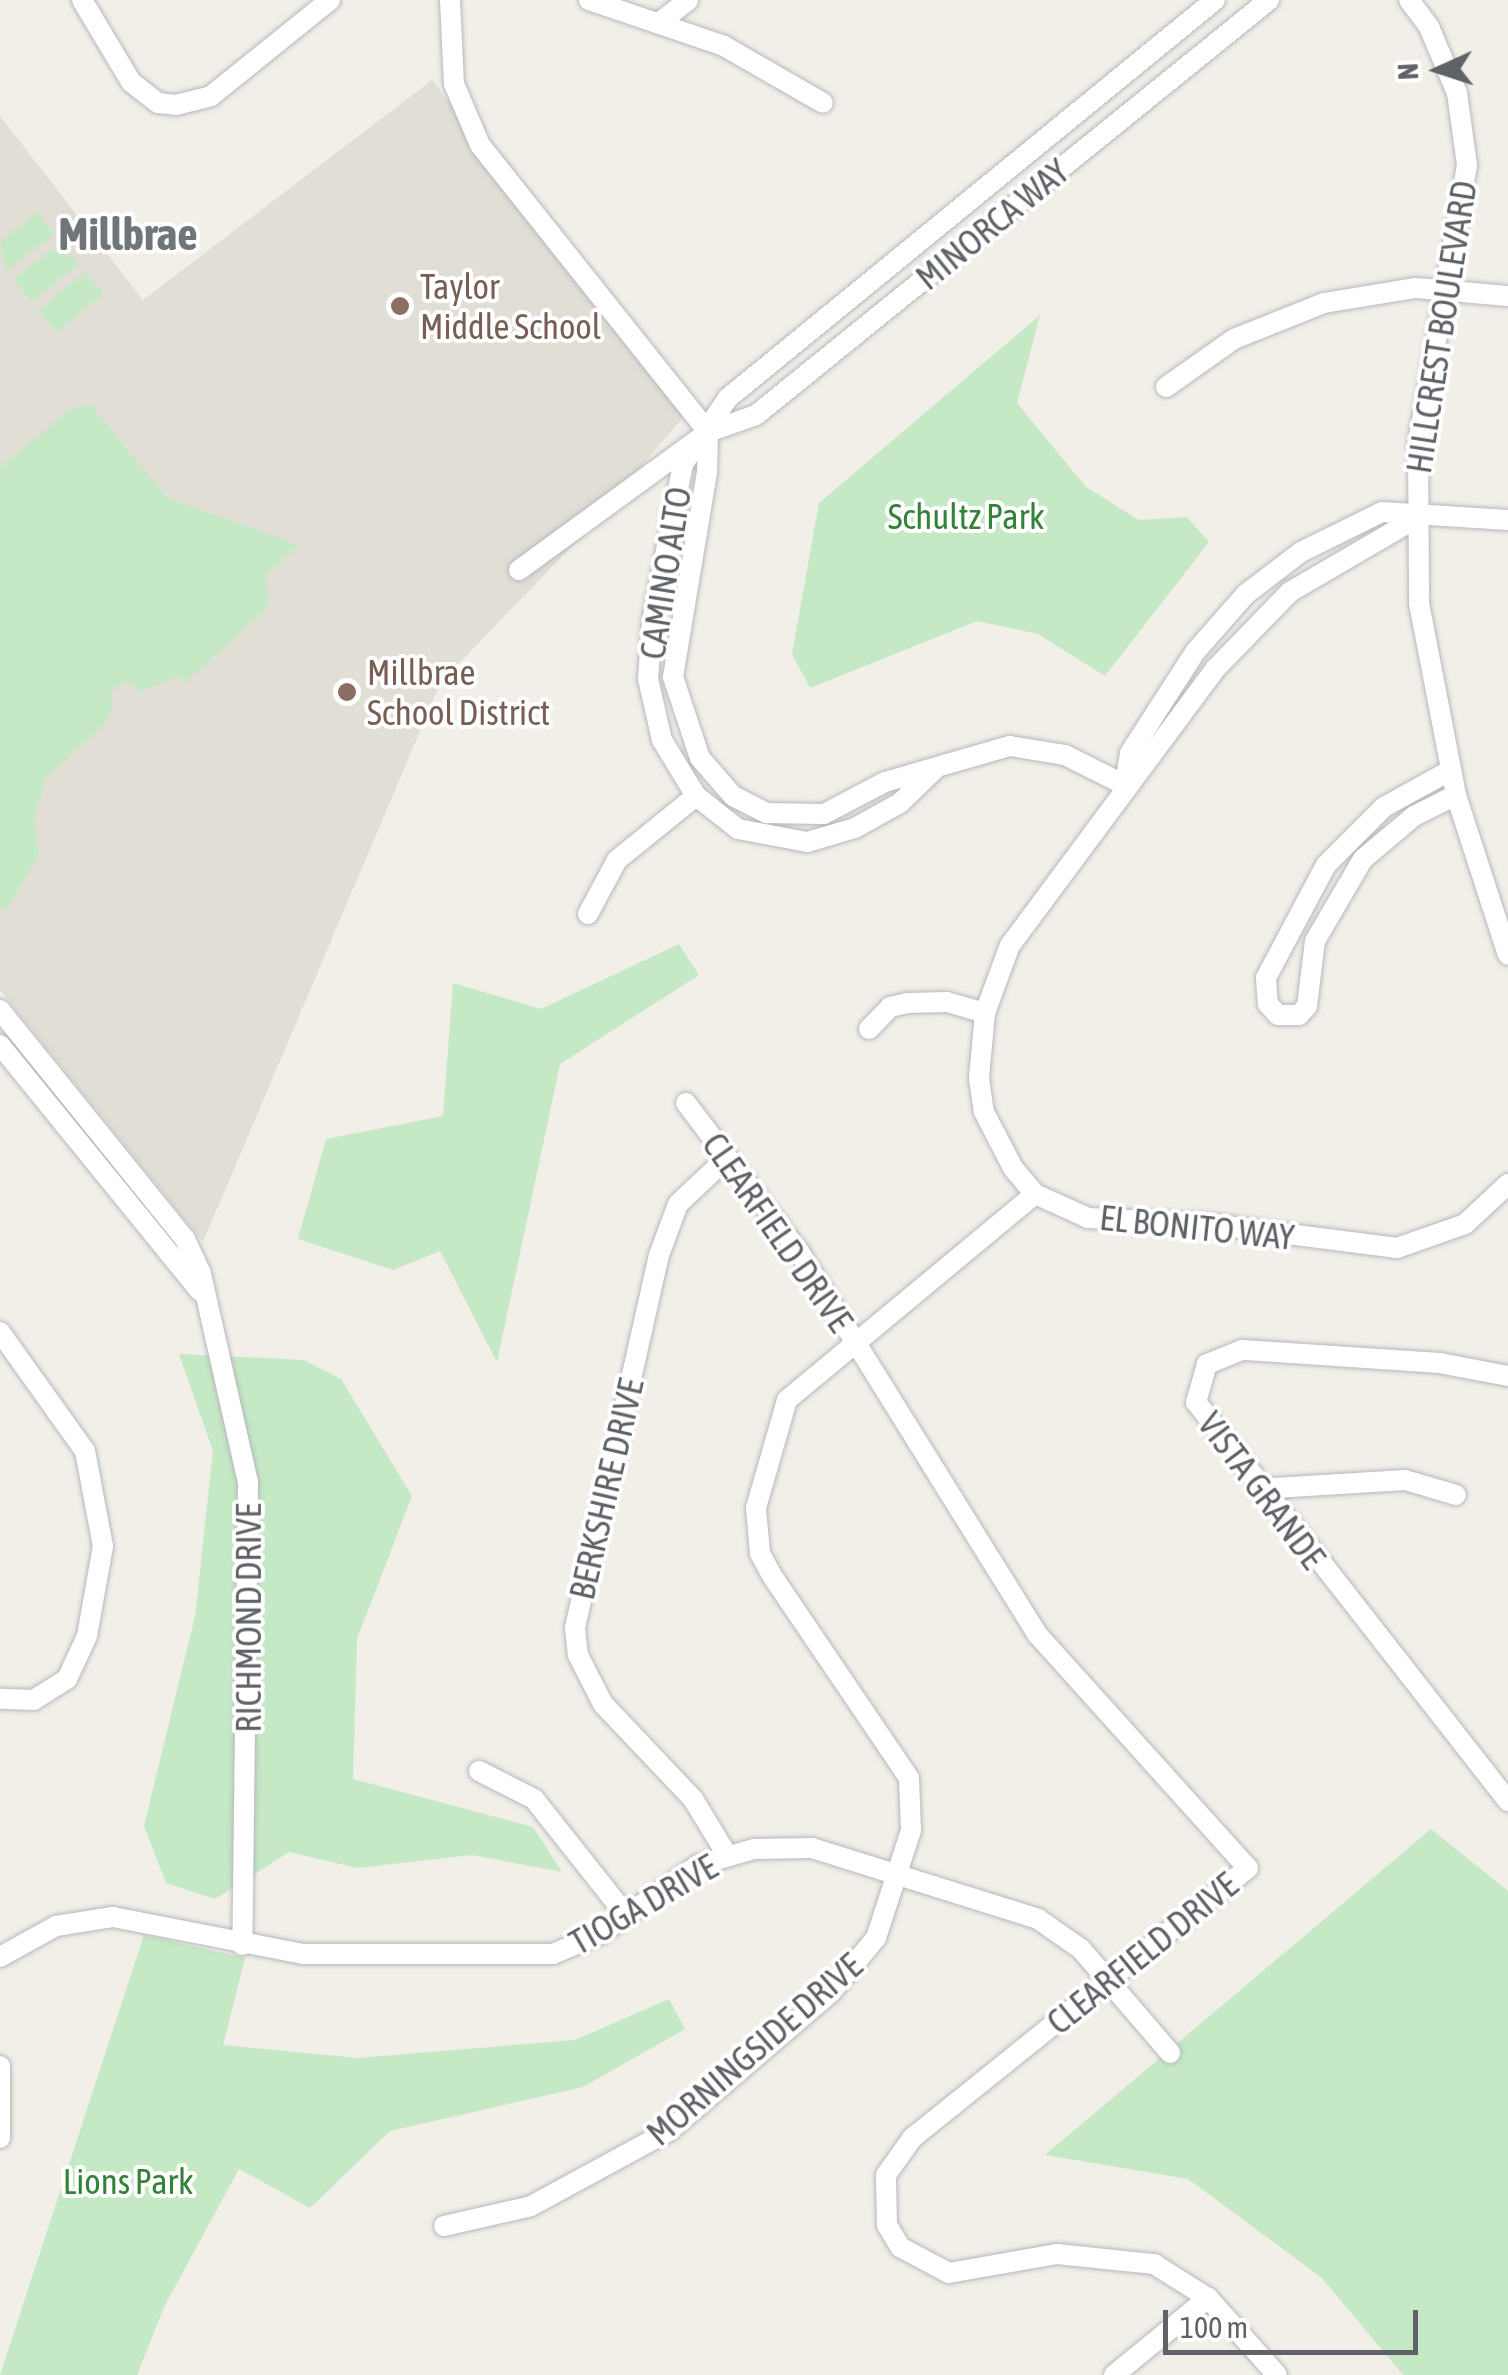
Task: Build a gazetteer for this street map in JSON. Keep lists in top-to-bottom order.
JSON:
{
  "streets": {
    "street": [
      "MINORCA WAY",
      "HILLCREST BOULEVARD",
      "CAMINO ALTO",
      "EL BONITO WAY",
      "CLEARFIELD DRIVE",
      "BERKSHIRE DRIVE",
      "VISTA GRANDE",
      "RICHMOND DRIVE",
      "TIOGA DRIVE",
      "MORNINGSIDE DRIVE"
    ]
  },
  "crossings": [
    ["MINORCA WAY", "CAMINO ALTO"],
    ["HILLCREST BOULEVARD", "EL BONITO WAY"],
    ["CAMINO ALTO", "EL BONITO WAY"],
    ["EL BONITO WAY", "MORNINGSIDE DRIVE"],
    ["CLEARFIELD DRIVE", "BERKSHIRE DRIVE"],
    ["CLEARFIELD DRIVE", "TIOGA DRIVE"],
    ["CLEARFIELD DRIVE", "MORNINGSIDE DRIVE"],
    ["BERKSHIRE DRIVE", "TIOGA DRIVE"],
    ["RICHMOND DRIVE", "TIOGA DRIVE"],
    ["TIOGA DRIVE", "MORNINGSIDE DRIVE"]
  ],
  "districts": ["Millbrae"],
  "parks": ["Schultz Park", "Lions Park"],
  "places": ["Taylor Middle School", "Millbrae School District"],
  "scale_bar": "100 m",
  "north": "left"
}
